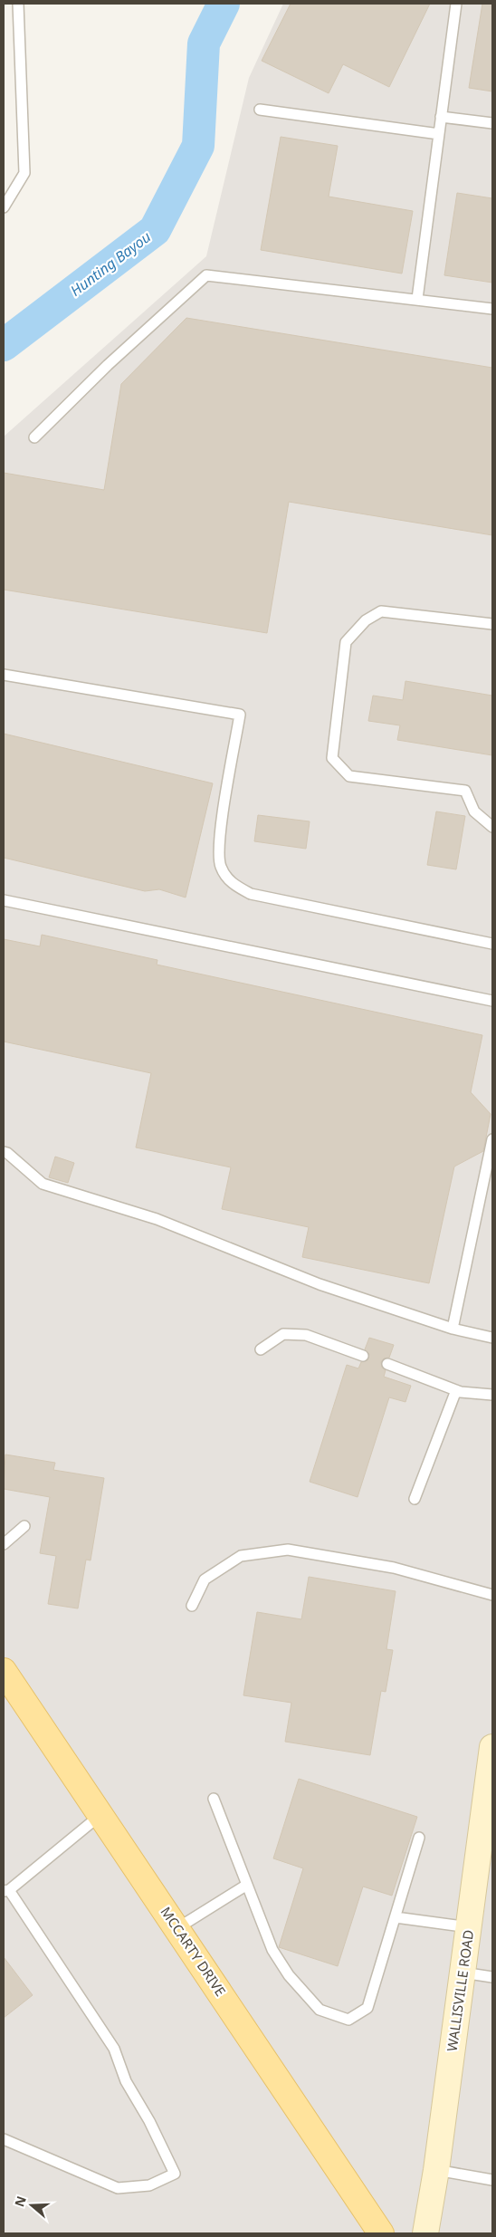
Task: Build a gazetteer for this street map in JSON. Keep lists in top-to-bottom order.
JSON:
{
  "streets": {
    "main road": ["MCCARTY DRIVE", "WALLISVILLE ROAD"]
  },
  "water": ["Hunting Bayou"],
  "north": "left"
}
